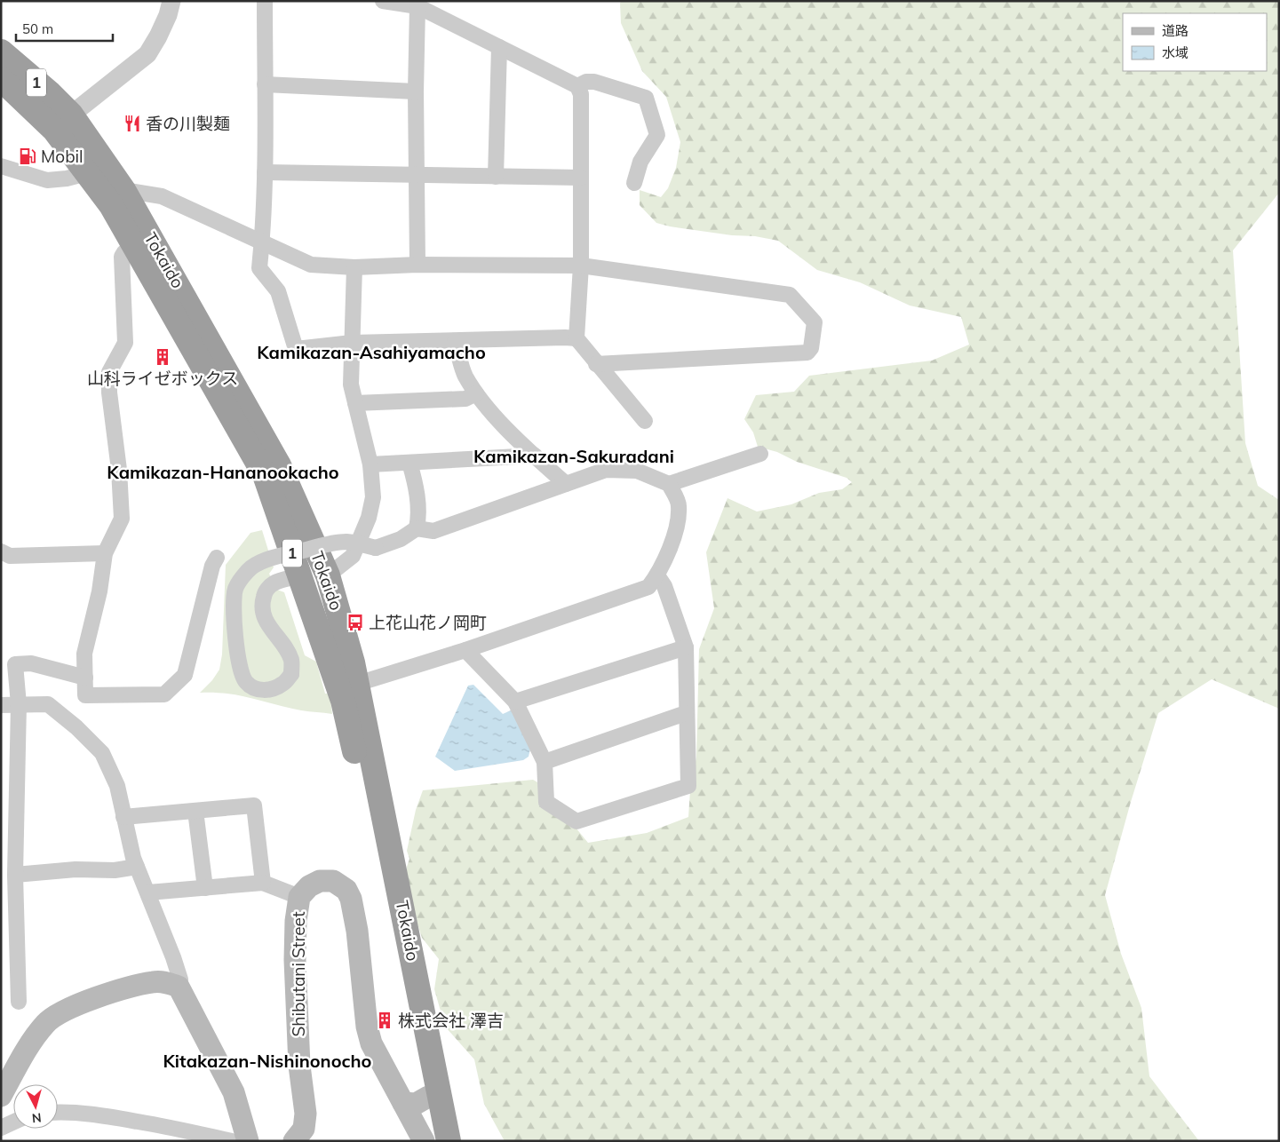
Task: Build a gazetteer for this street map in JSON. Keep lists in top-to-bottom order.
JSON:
{
  "streets": {
    "highway": ["1", "Tokaido"],
    "main road": ["Shibutani Street"]
  },
  "districts": [
    "Kamikazan-Asahiyamacho",
    "Kamikazan-Sakuradani",
    "Kamikazan-Hananookacho",
    "Kitakazan-Nishinonocho"
  ],
  "places": {
    "restaurant": ["香の川製麺"],
    "fuel station": ["Mobil"],
    "building": ["山科ライゼボックス", "株式会社 澤吉"],
    "bus stop": ["上花山花ノ岡町"]
  },
  "legend": ["道路", "水域"],
  "scale_bar": "50 m",
  "north": "bottom"
}
